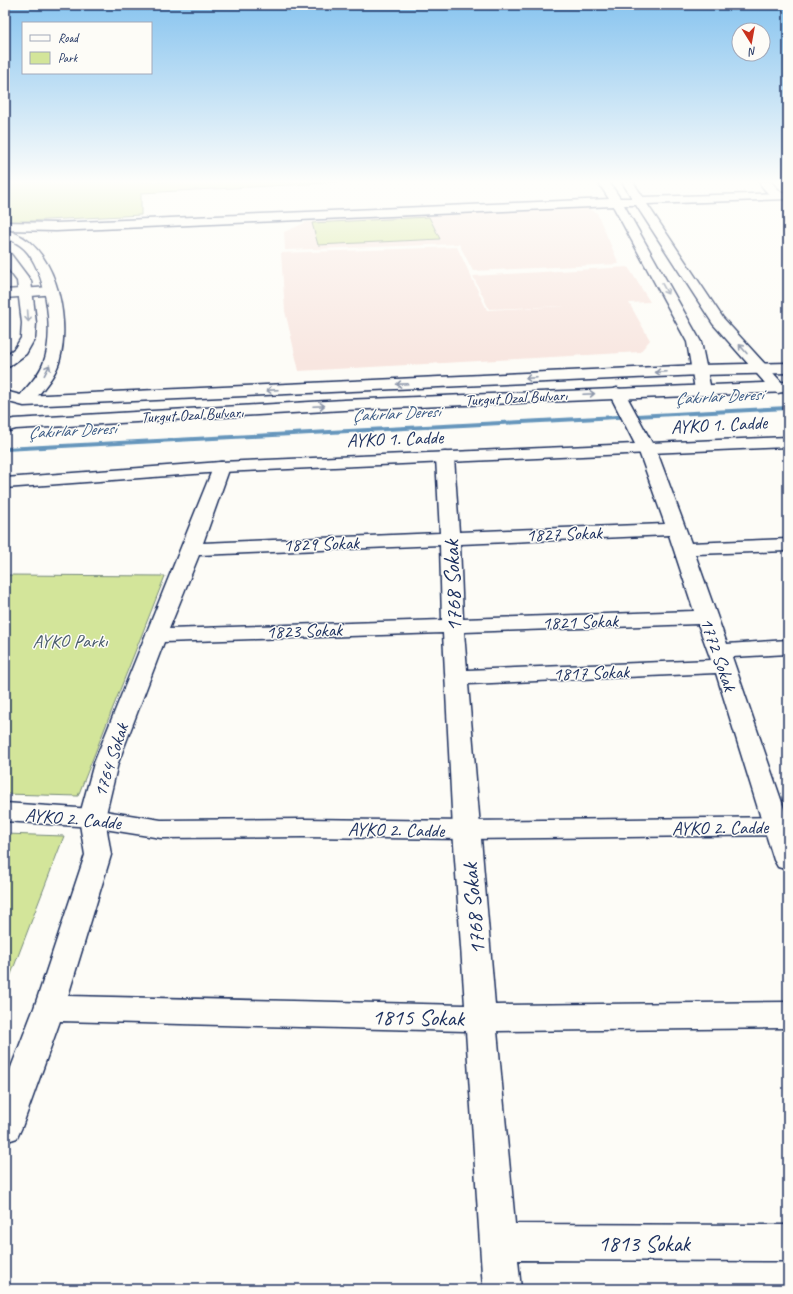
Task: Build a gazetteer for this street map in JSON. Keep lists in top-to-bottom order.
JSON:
{
  "streets": {
    "street": [
      "Turgut Ozal Bulvarı",
      "AYKO 1. Cadde",
      "1827 Sokak",
      "1829 Sokak",
      "1768 Sokak",
      "1821 Sokak",
      "1823 Sokak",
      "1772 Sokak",
      "1817 Sokak",
      "1764 Sokak",
      "AYKO 2. Cadde",
      "1815 Sokak",
      "1813 Sokak"
    ]
  },
  "crossings": [
    ["Turgut Ozal Bulvarı", "1772 Sokak"],
    ["AYKO 1. Cadde", "1768 Sokak"],
    ["AYKO 1. Cadde", "1772 Sokak"],
    ["AYKO 1. Cadde", "1764 Sokak"],
    ["1827 Sokak", "1829 Sokak"],
    ["1827 Sokak", "1768 Sokak"],
    ["1827 Sokak", "1772 Sokak"],
    ["1829 Sokak", "1768 Sokak"],
    ["1829 Sokak", "1764 Sokak"],
    ["1768 Sokak", "1821 Sokak"],
    ["1768 Sokak", "1823 Sokak"],
    ["1768 Sokak", "1817 Sokak"],
    ["1768 Sokak", "AYKO 2. Cadde"],
    ["1768 Sokak", "1815 Sokak"],
    ["1768 Sokak", "1813 Sokak"],
    ["1821 Sokak", "1823 Sokak"],
    ["1821 Sokak", "1772 Sokak"],
    ["1823 Sokak", "1764 Sokak"],
    ["1772 Sokak", "1817 Sokak"],
    ["1772 Sokak", "AYKO 2. Cadde"],
    ["1764 Sokak", "AYKO 2. Cadde"],
    ["1764 Sokak", "1815 Sokak"]
  ],
  "water": ["Çakırlar Deresi"],
  "parks": ["AYKO Parkı"],
  "legend": ["Road", "Park"],
  "north": "bottom"
}
